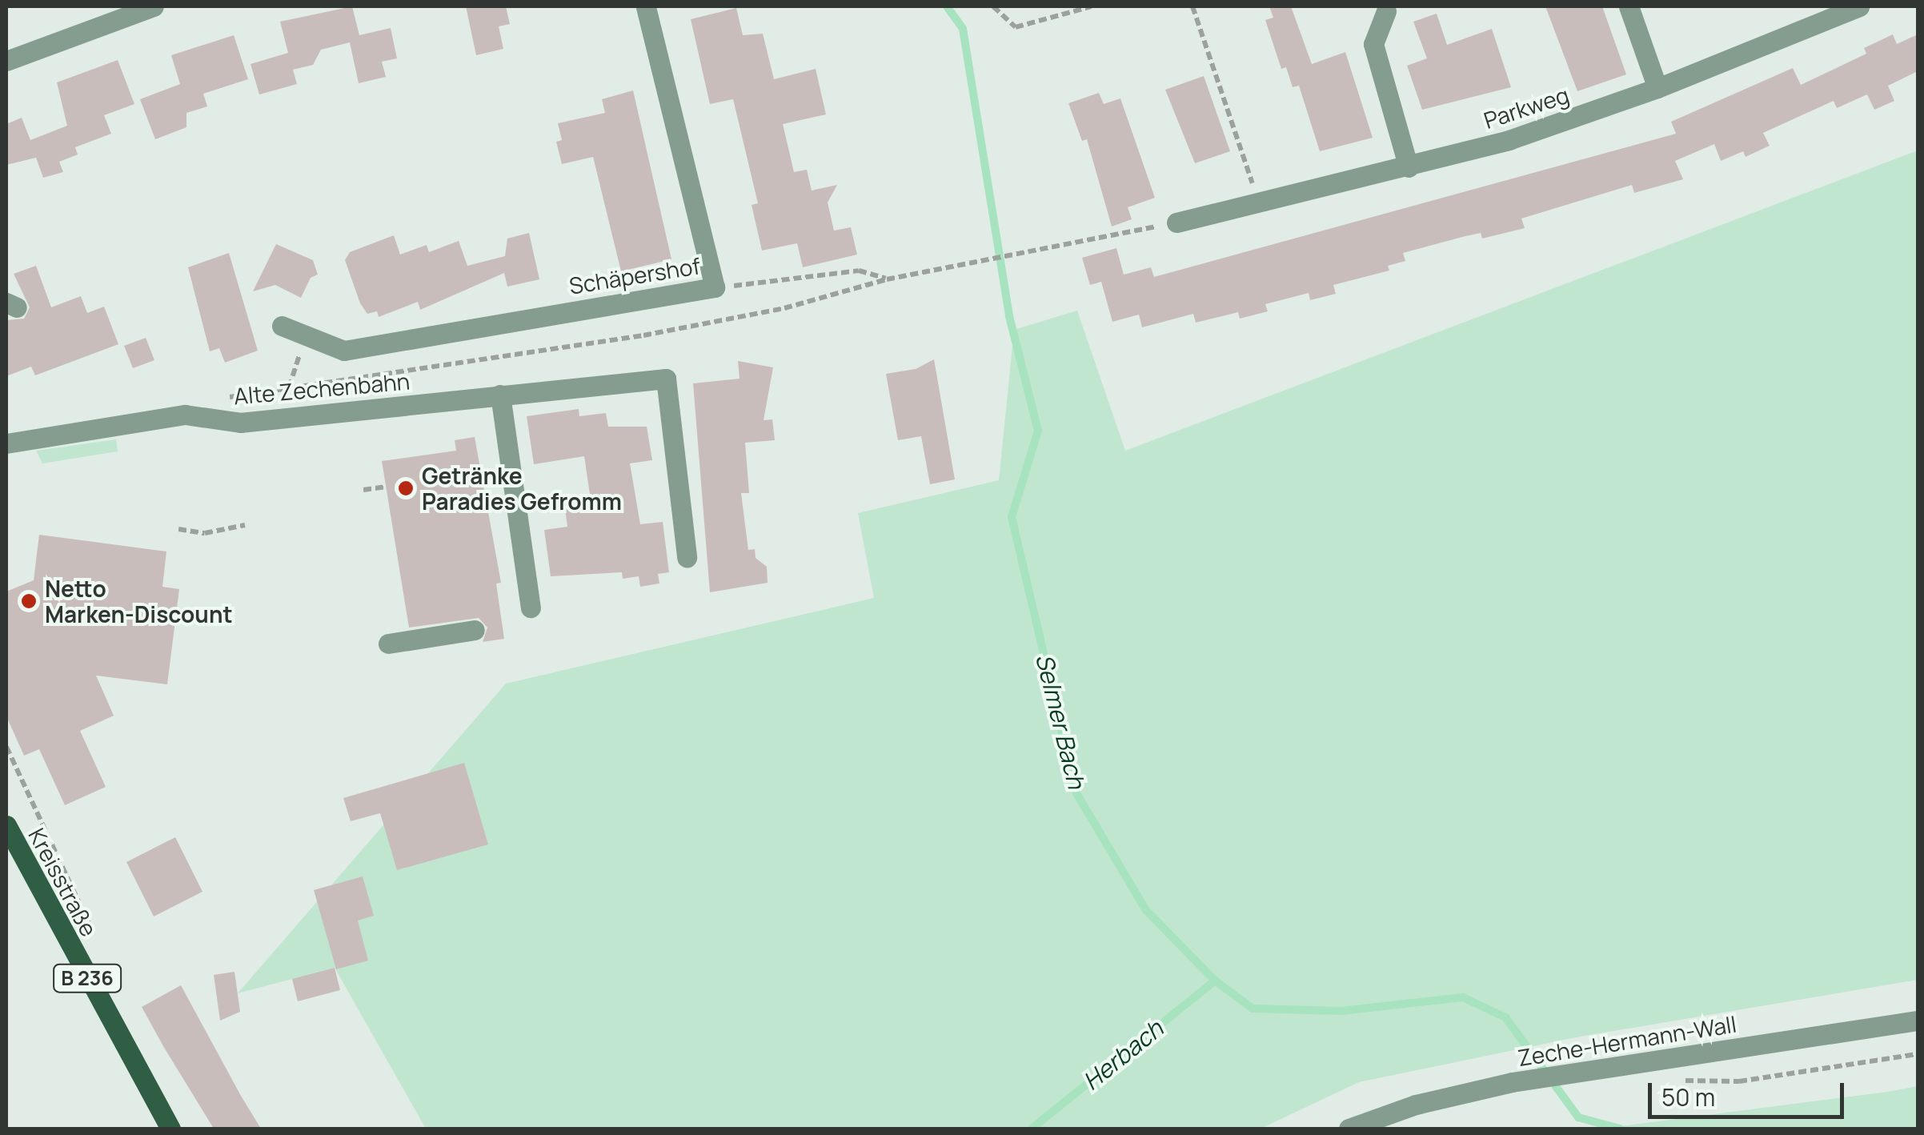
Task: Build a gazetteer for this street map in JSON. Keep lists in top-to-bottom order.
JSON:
{
  "streets": {
    "main road": ["Kreisstraße", "B 236"],
    "street": [
      "Parkweg",
      "Schäpershof",
      "Alte Zechenbahn",
      "Zeche-Hermann-Wall"
    ]
  },
  "water": ["Selmer Bach", "Herbach"],
  "places": ["Getränke Paradies Gefromm", "Netto Marken-Discount"],
  "scale_bar": "50 m"
}
